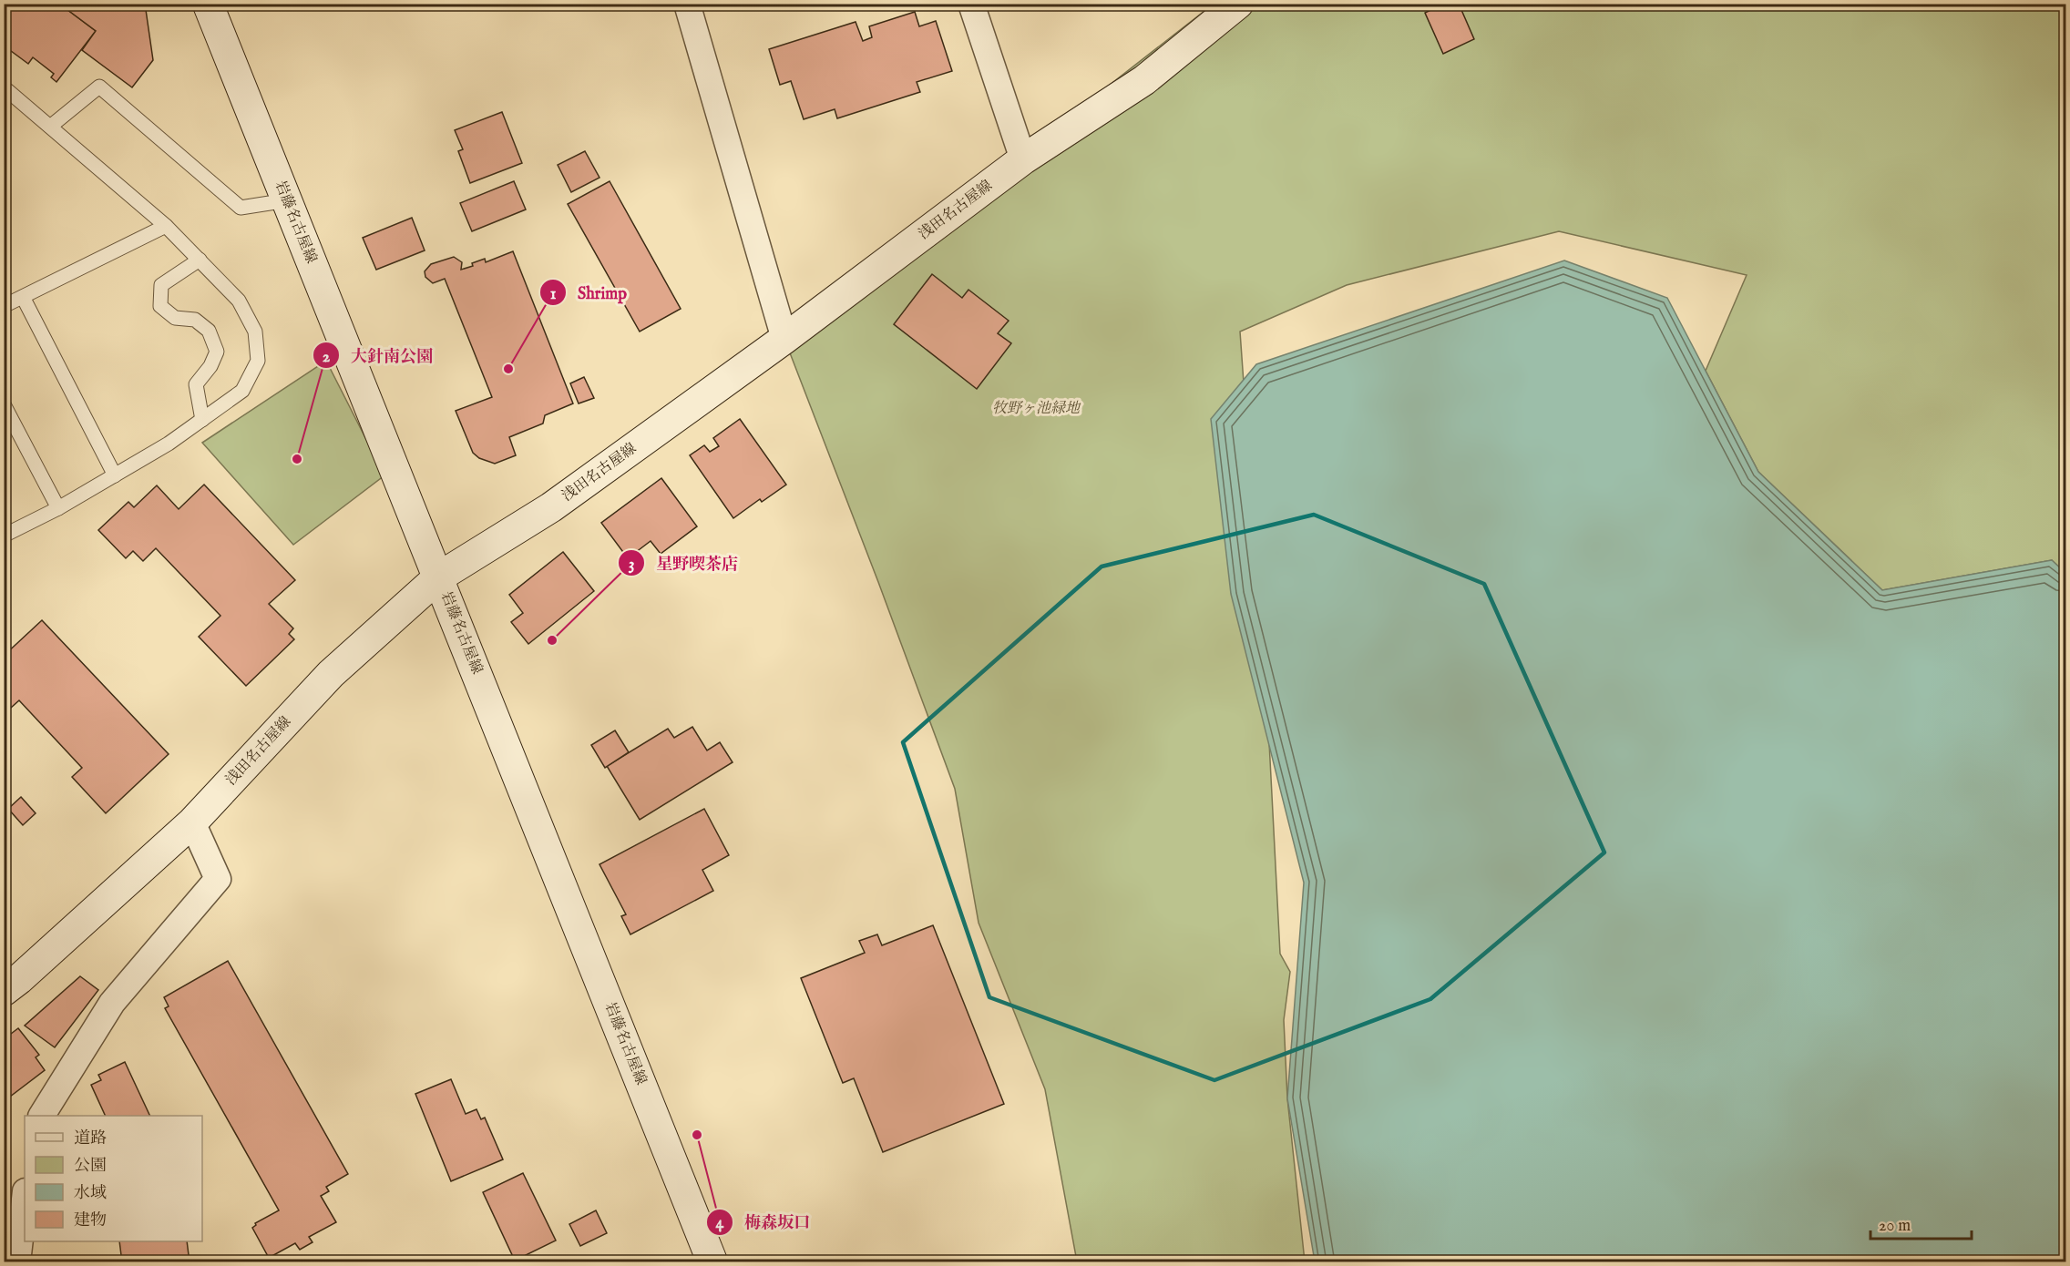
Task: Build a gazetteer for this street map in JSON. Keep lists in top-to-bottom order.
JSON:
{
  "streets": {
    "main road": ["浅田名古屋線", "岩藤名古屋線"]
  },
  "crossings": [
    ["浅田名古屋線", "岩藤名古屋線"]
  ],
  "parks": ["牧野ヶ池緑地"],
  "places": [
    "Shrimp",
    "大針南公園",
    "星野喫茶店",
    "梅森坂口"
  ],
  "legend": [
    "道路",
    "公園",
    "水域",
    "建物"
  ],
  "scale_bar": "20 m"
}
